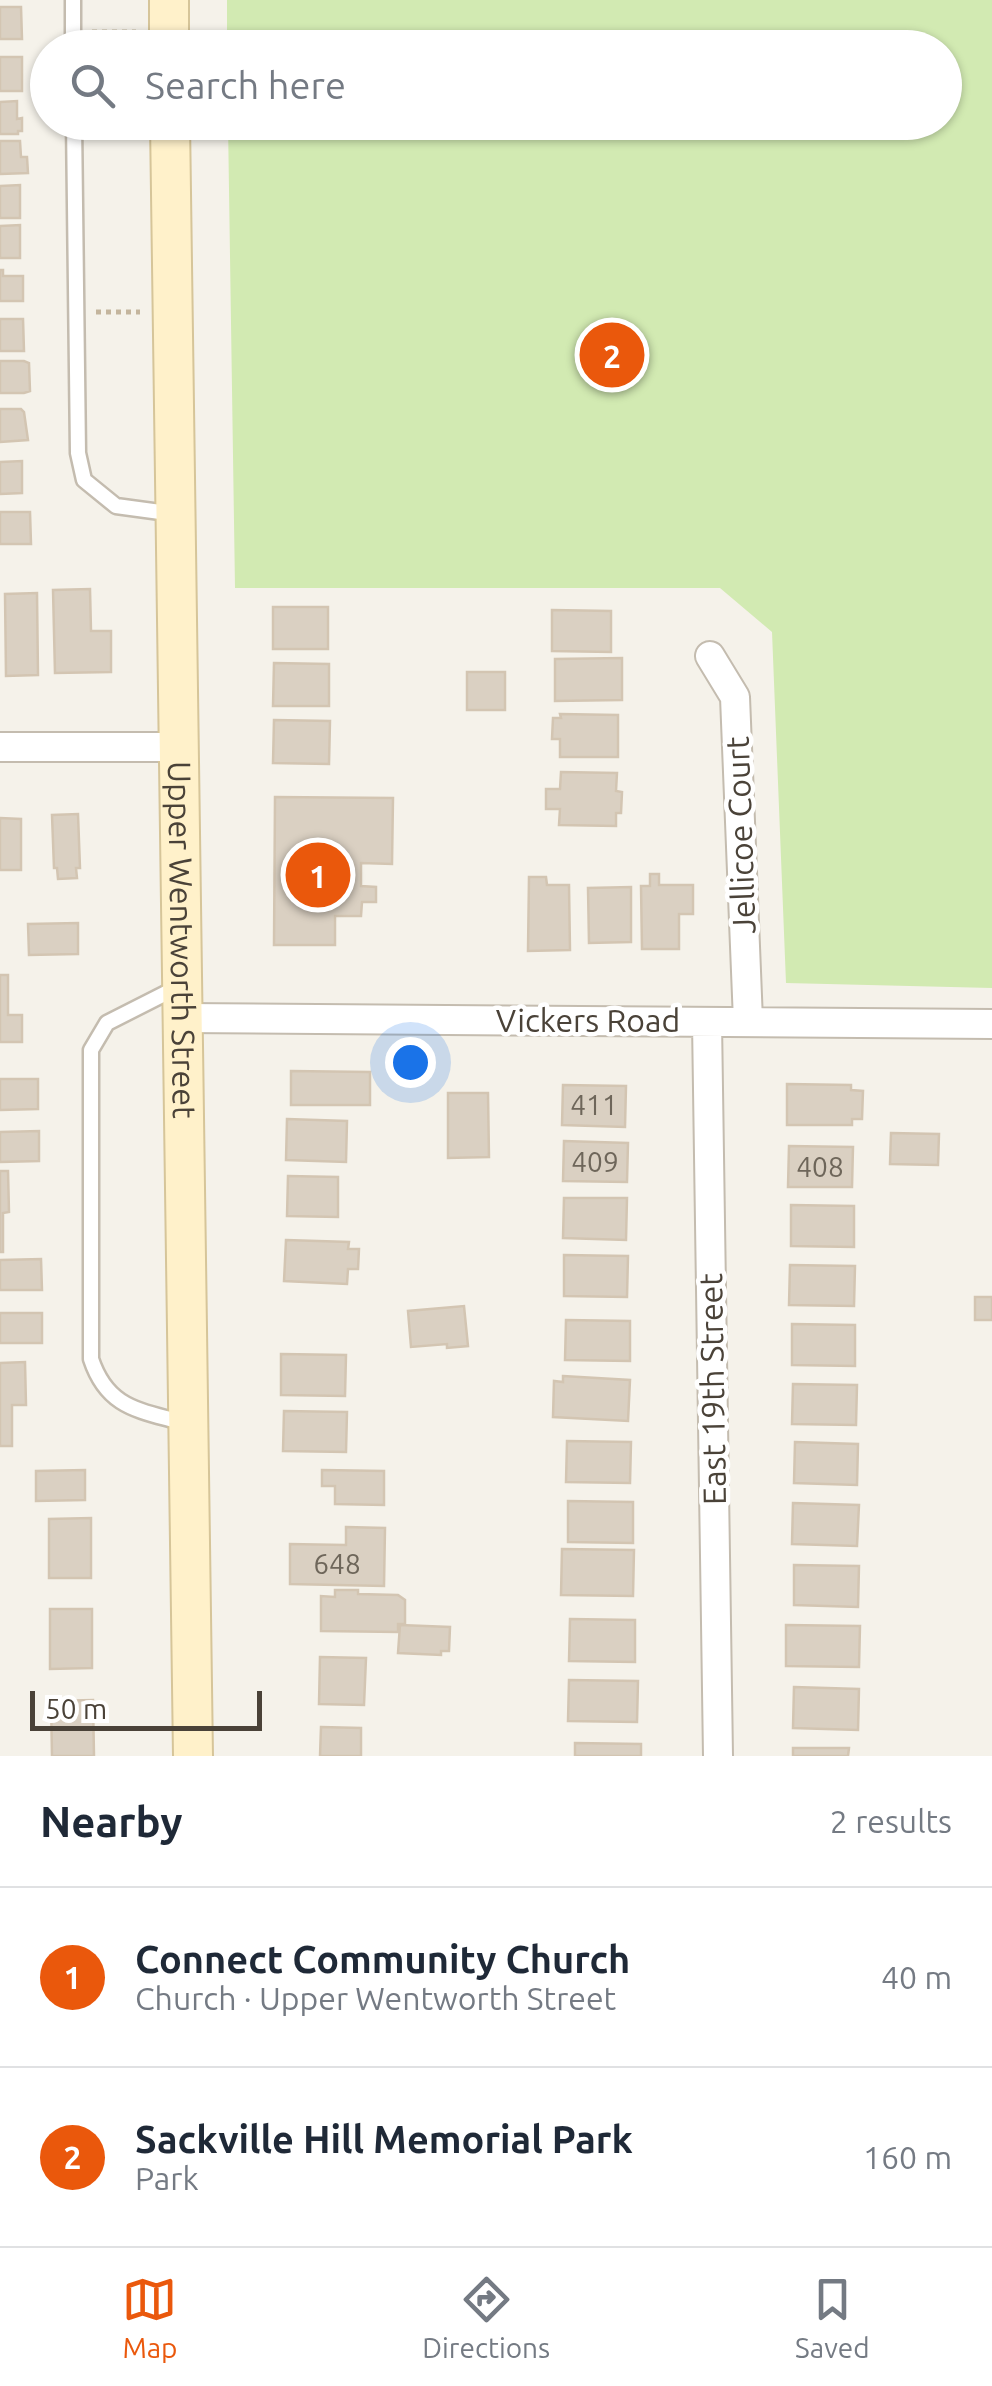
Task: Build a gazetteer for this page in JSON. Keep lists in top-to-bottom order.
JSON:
{
  "streets": {
    "main road": ["Upper Wentworth Street"],
    "street": ["Jellicoe Court", "Vickers Road", "East 19th Street"]
  },
  "crossings": [
    ["Jellicoe Court", "Vickers Road"],
    ["Upper Wentworth Street", "Vickers Road"],
    ["Vickers Road", "East 19th Street"]
  ],
  "house_numbers": [
    "411",
    "409",
    "408",
    "648"
  ],
  "scale_bar": "50 m",
  "page": {
    "search": "Search here",
    "pins": ["2", "1"],
    "scale": "50 m",
    "heading": ["Nearby", "2 results"],
    "list": [
      {
        "mark": "1",
        "name": "Connect Community Church",
        "note": "Church · Upper Wentworth Street",
        "value": "40 m"
      },
      {
        "mark": "2",
        "name": "Sackville Hill Memorial Park",
        "note": "Park",
        "value": "160 m"
      }
    ],
    "nav": ["Map", "Directions", "Saved"]
  }
}
